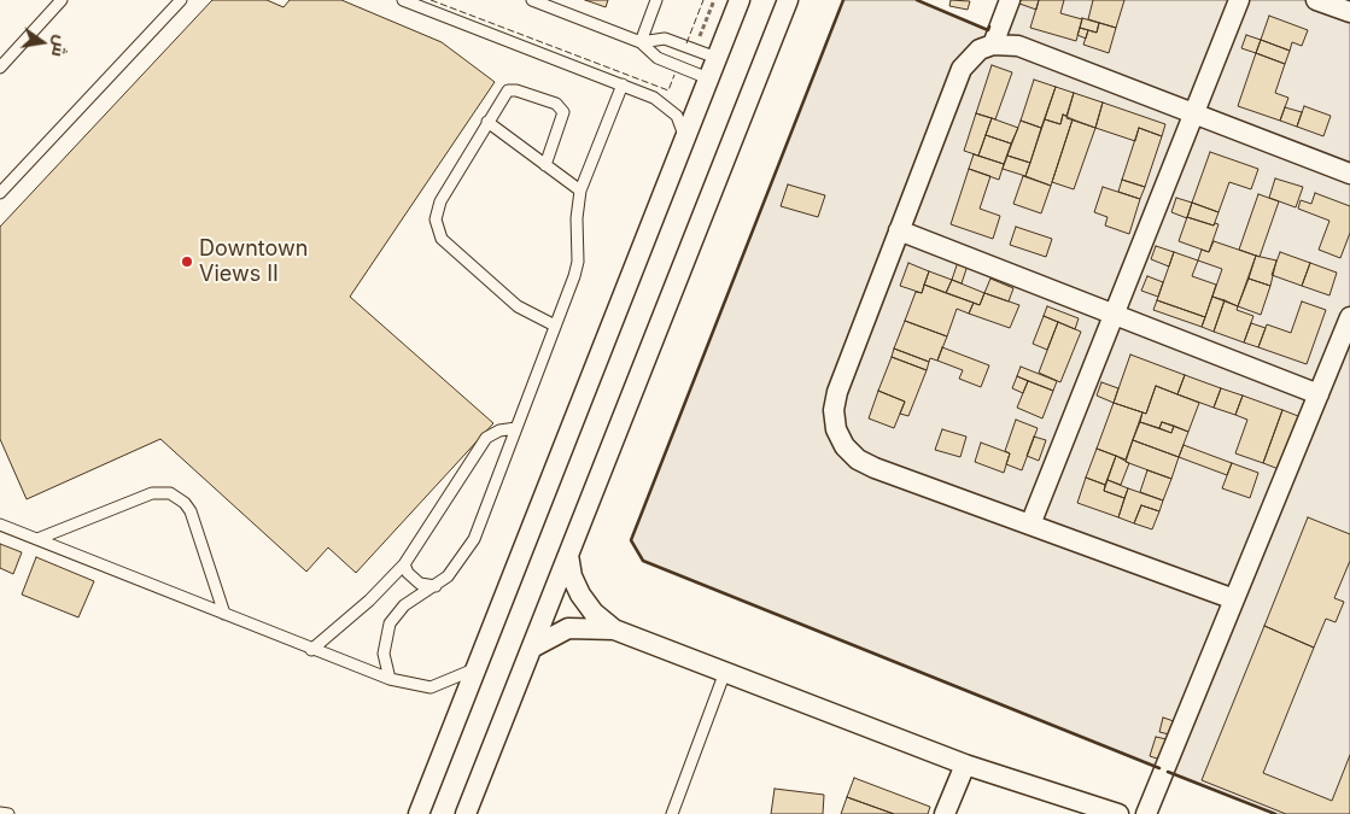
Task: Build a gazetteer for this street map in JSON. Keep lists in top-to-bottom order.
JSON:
{
  "places": ["Downtown Views II"],
  "north": "right"
}
